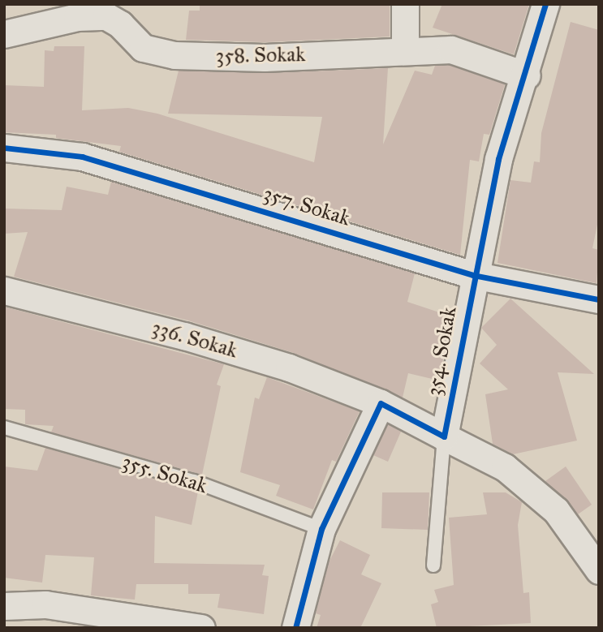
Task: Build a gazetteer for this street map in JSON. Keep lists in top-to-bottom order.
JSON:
{
  "streets": {
    "street": [
      "358. Sokak",
      "357. Sokak",
      "336. Sokak",
      "354. Sokak"
    ],
    "lane": ["355. Sokak"]
  },
  "crossings": [
    ["358. Sokak", "354. Sokak"],
    ["357. Sokak", "354. Sokak"],
    ["336. Sokak", "354. Sokak"]
  ]
}
